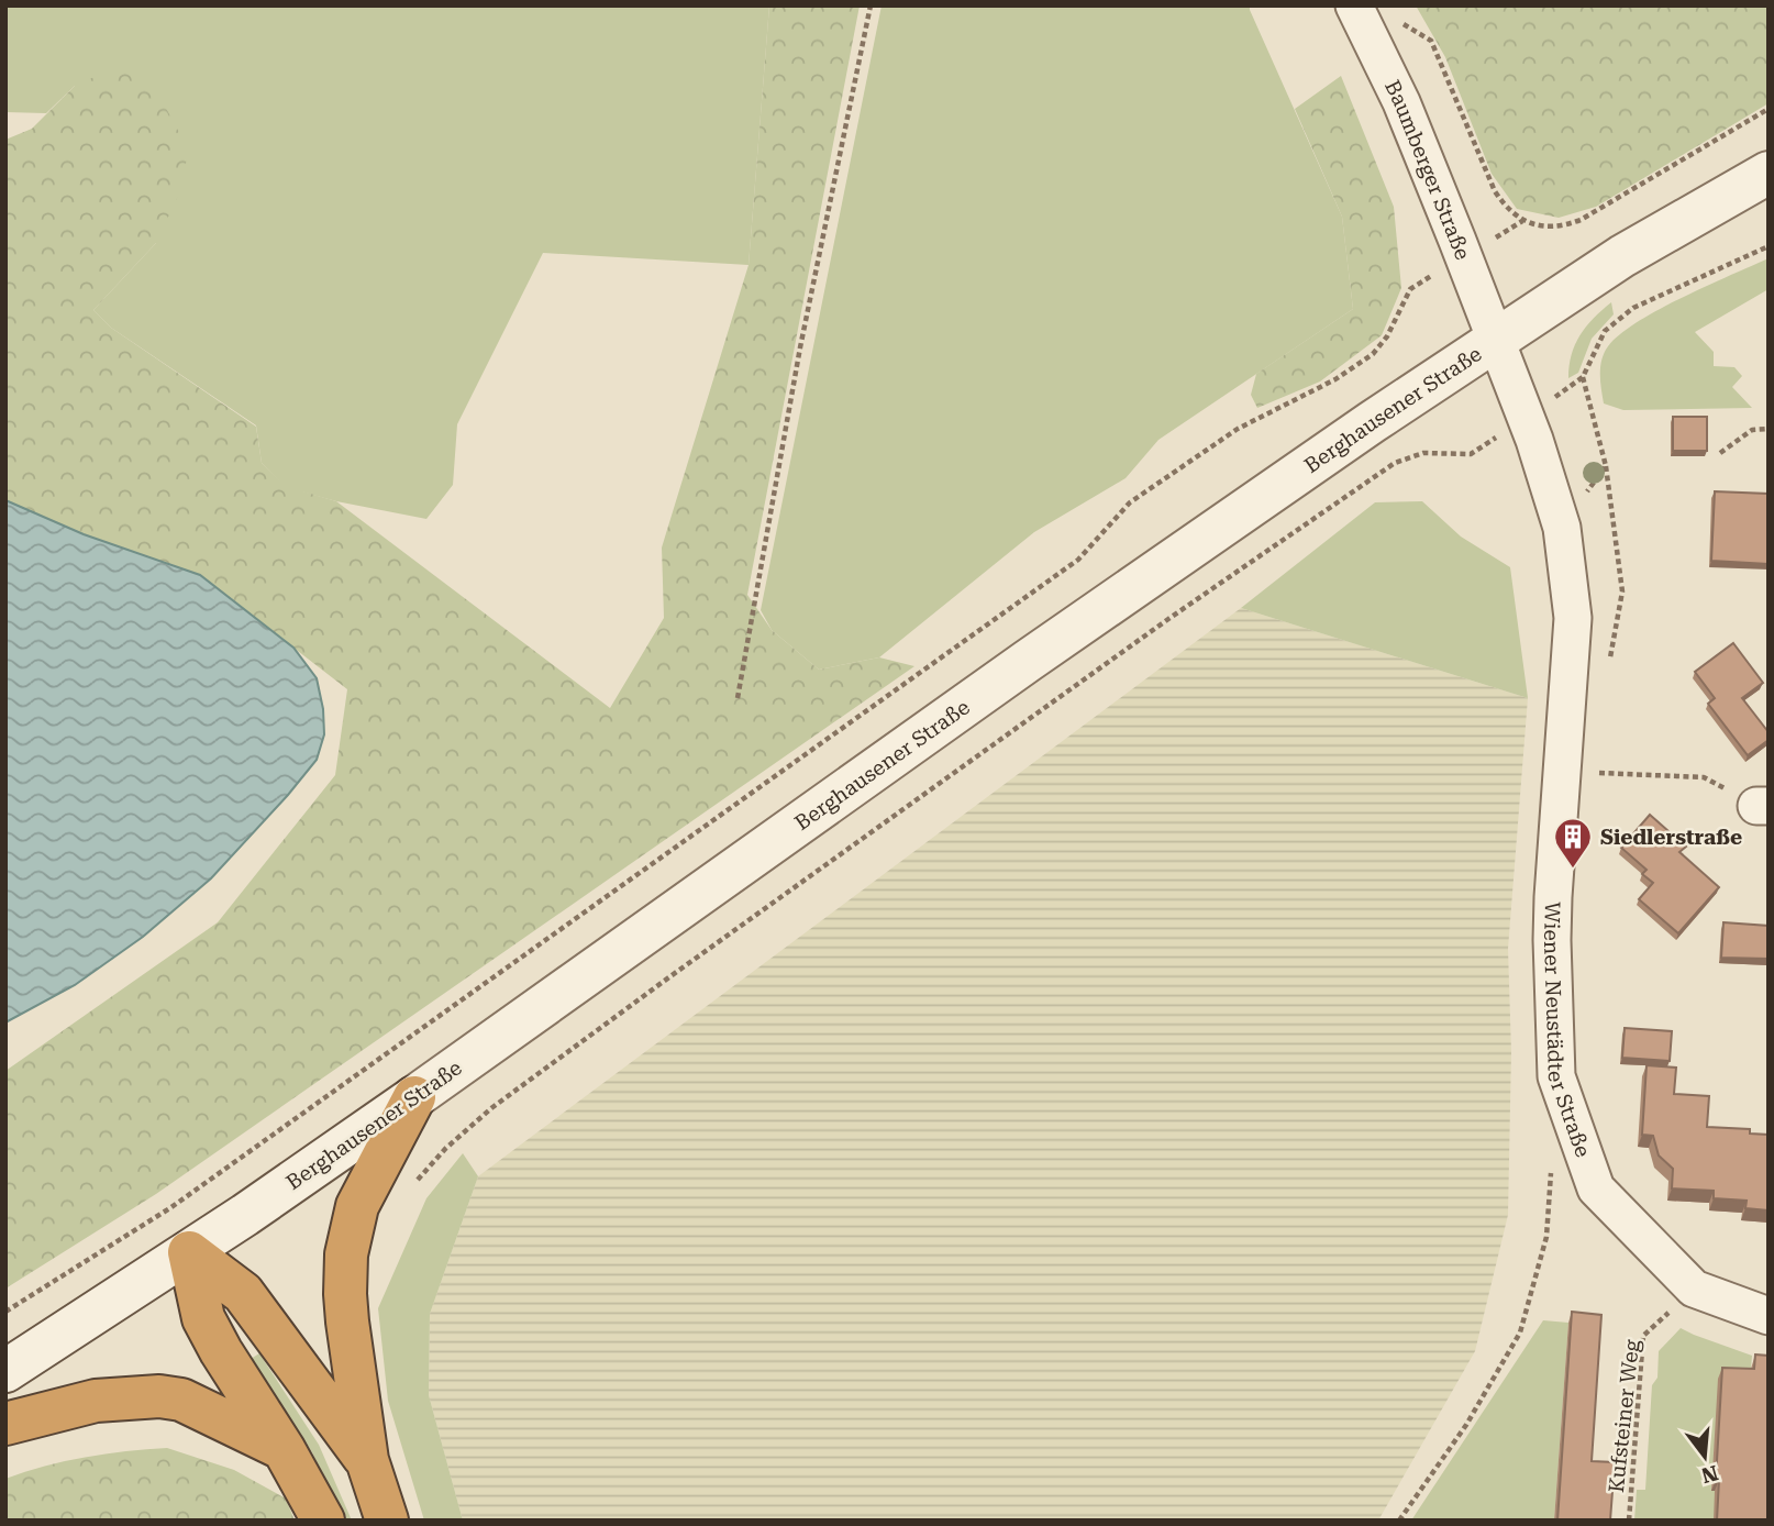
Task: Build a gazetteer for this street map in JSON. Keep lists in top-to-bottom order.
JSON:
{
  "streets": {
    "street": ["Baumberger Straße", "Berghausener Straße", "Wiener Neustädter Straße"],
    "path": ["Kufsteiner Weg"]
  },
  "crossings": [
    ["Baumberger Straße", "Berghausener Straße"],
    ["Baumberger Straße", "Wiener Neustädter Straße"],
    ["Berghausener Straße", "Wiener Neustädter Straße"],
    ["Wiener Neustädter Straße", "Kufsteiner Weg"]
  ],
  "places": {
    "building": ["Siedlerstraße"]
  },
  "north": "bottom"
}
